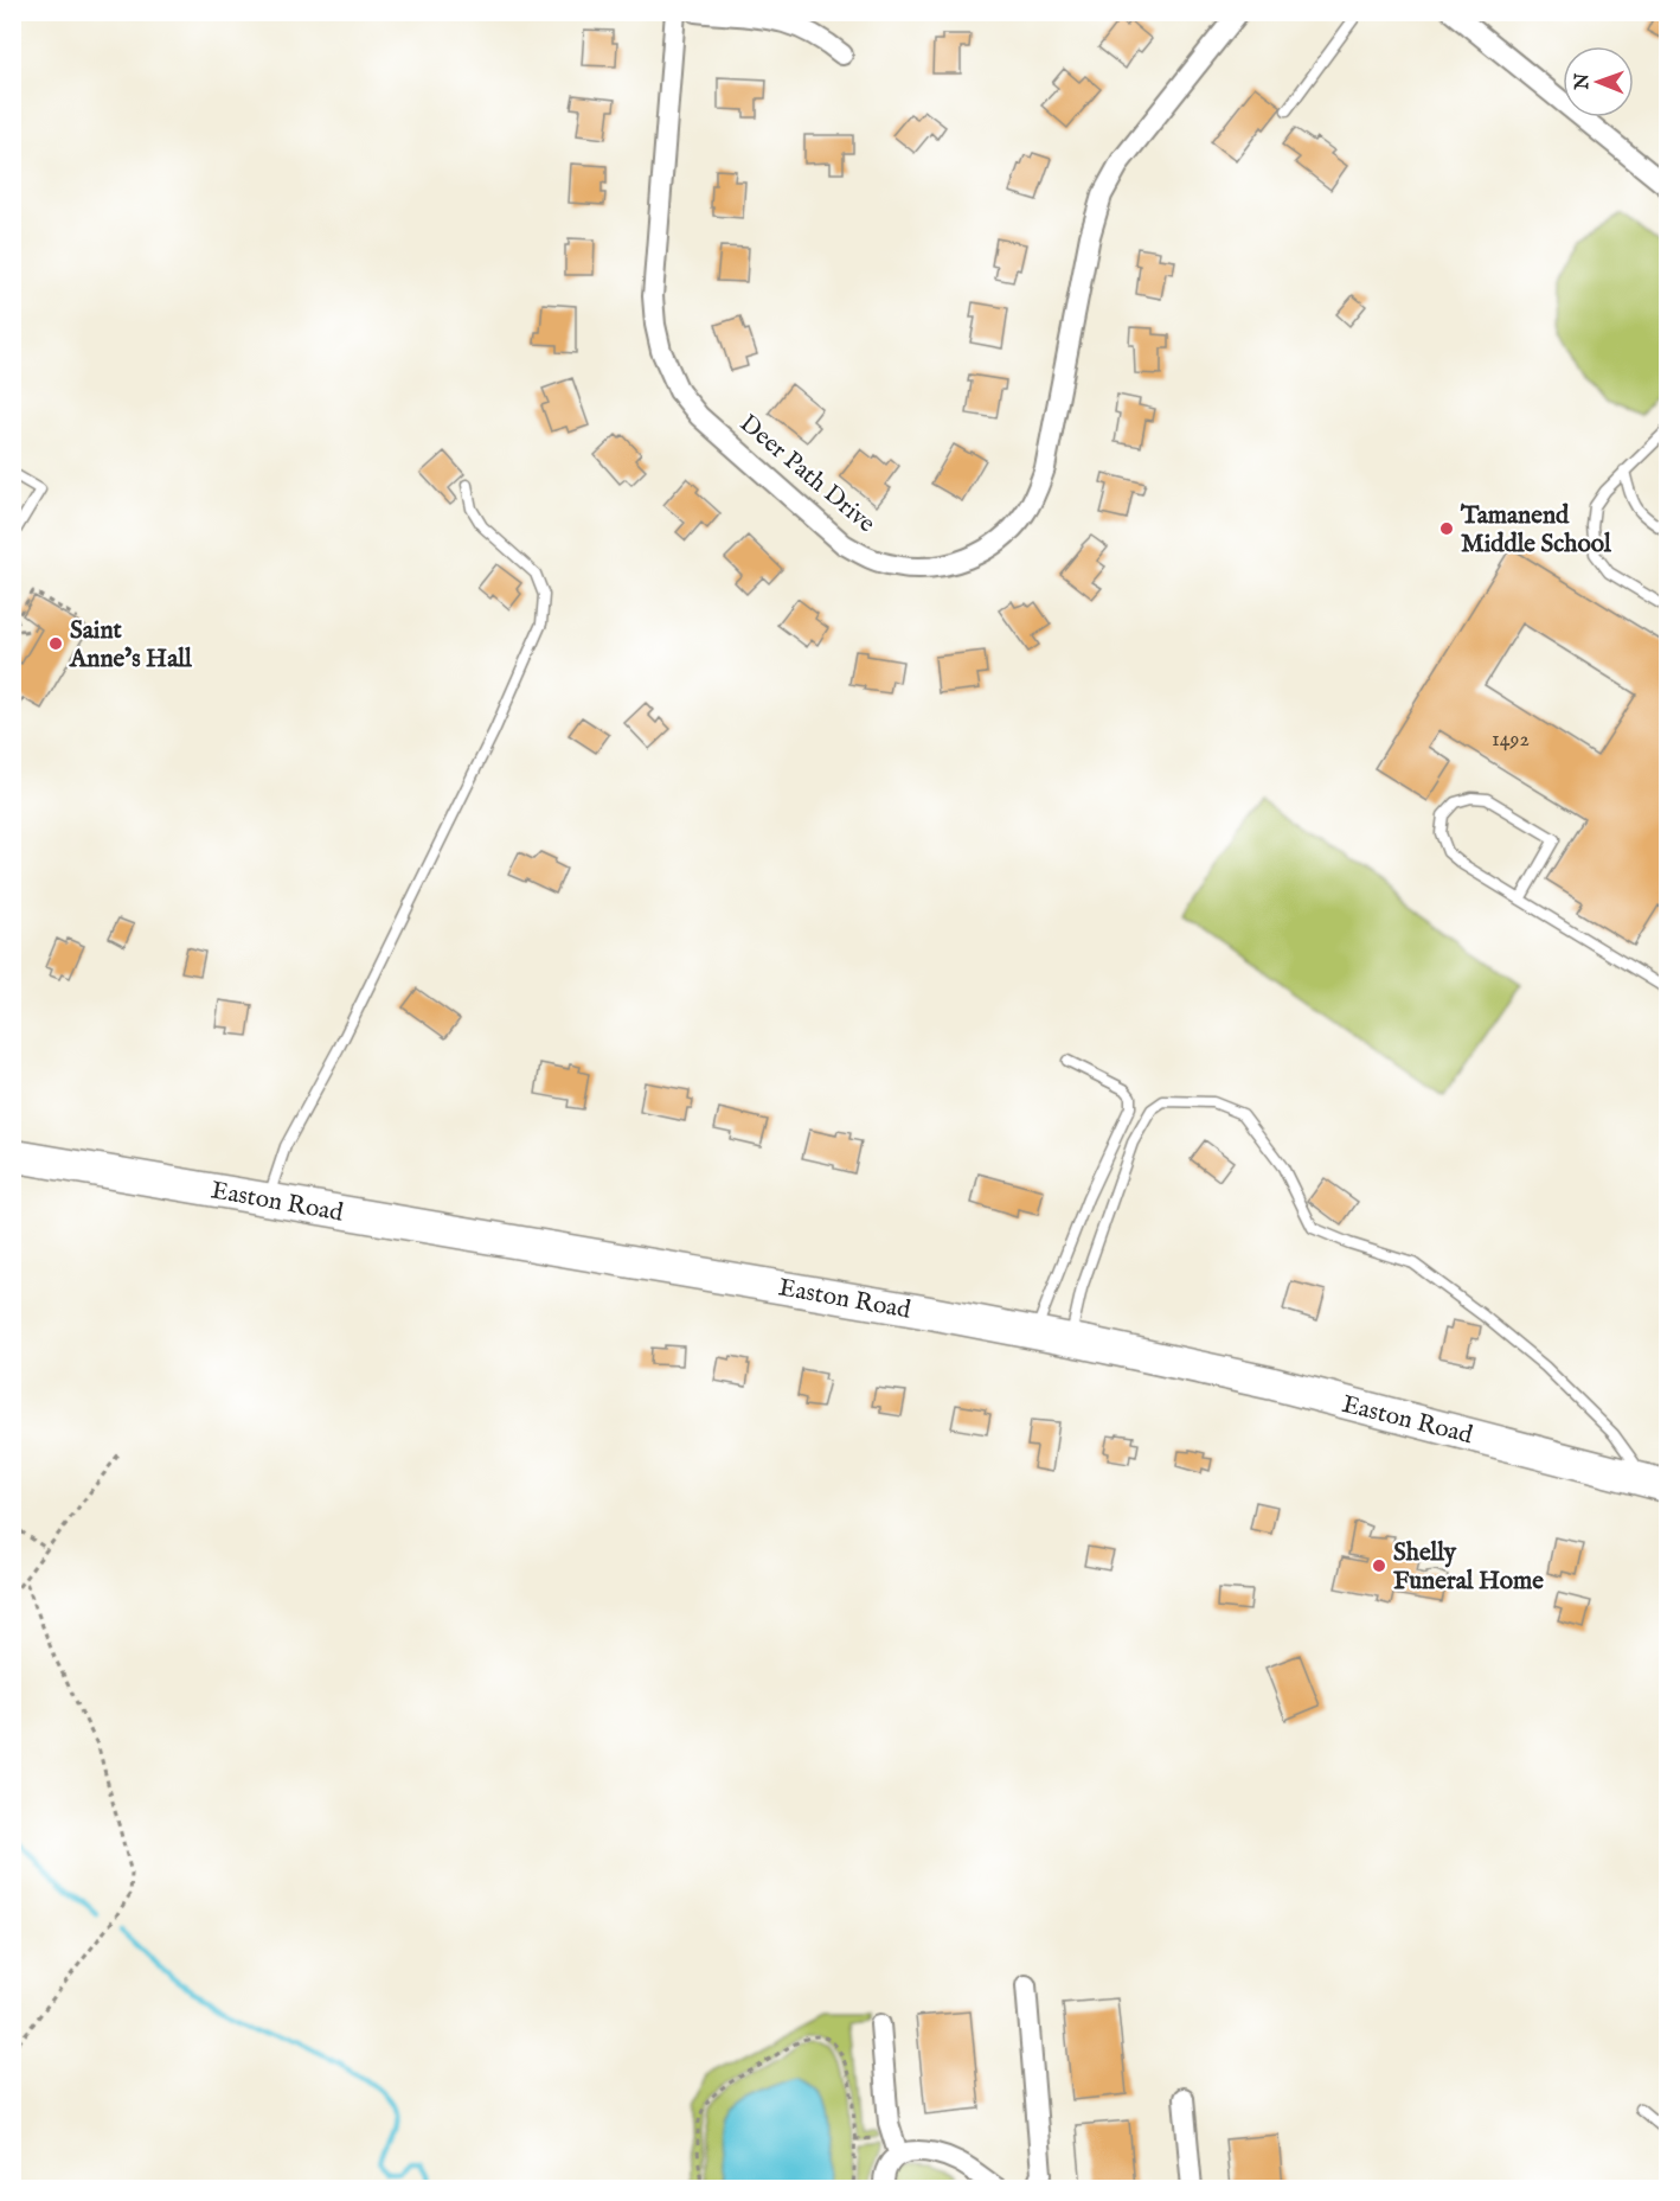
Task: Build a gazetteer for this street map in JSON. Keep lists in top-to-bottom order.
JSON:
{
  "streets": {
    "highway": ["Easton Road"],
    "street": ["Deer Path Drive"]
  },
  "places": ["Tamanend Middle School", "Saint Anne’s Hall", "Shelly Funeral Home"],
  "house_numbers": ["1492"],
  "north": "left"
}
